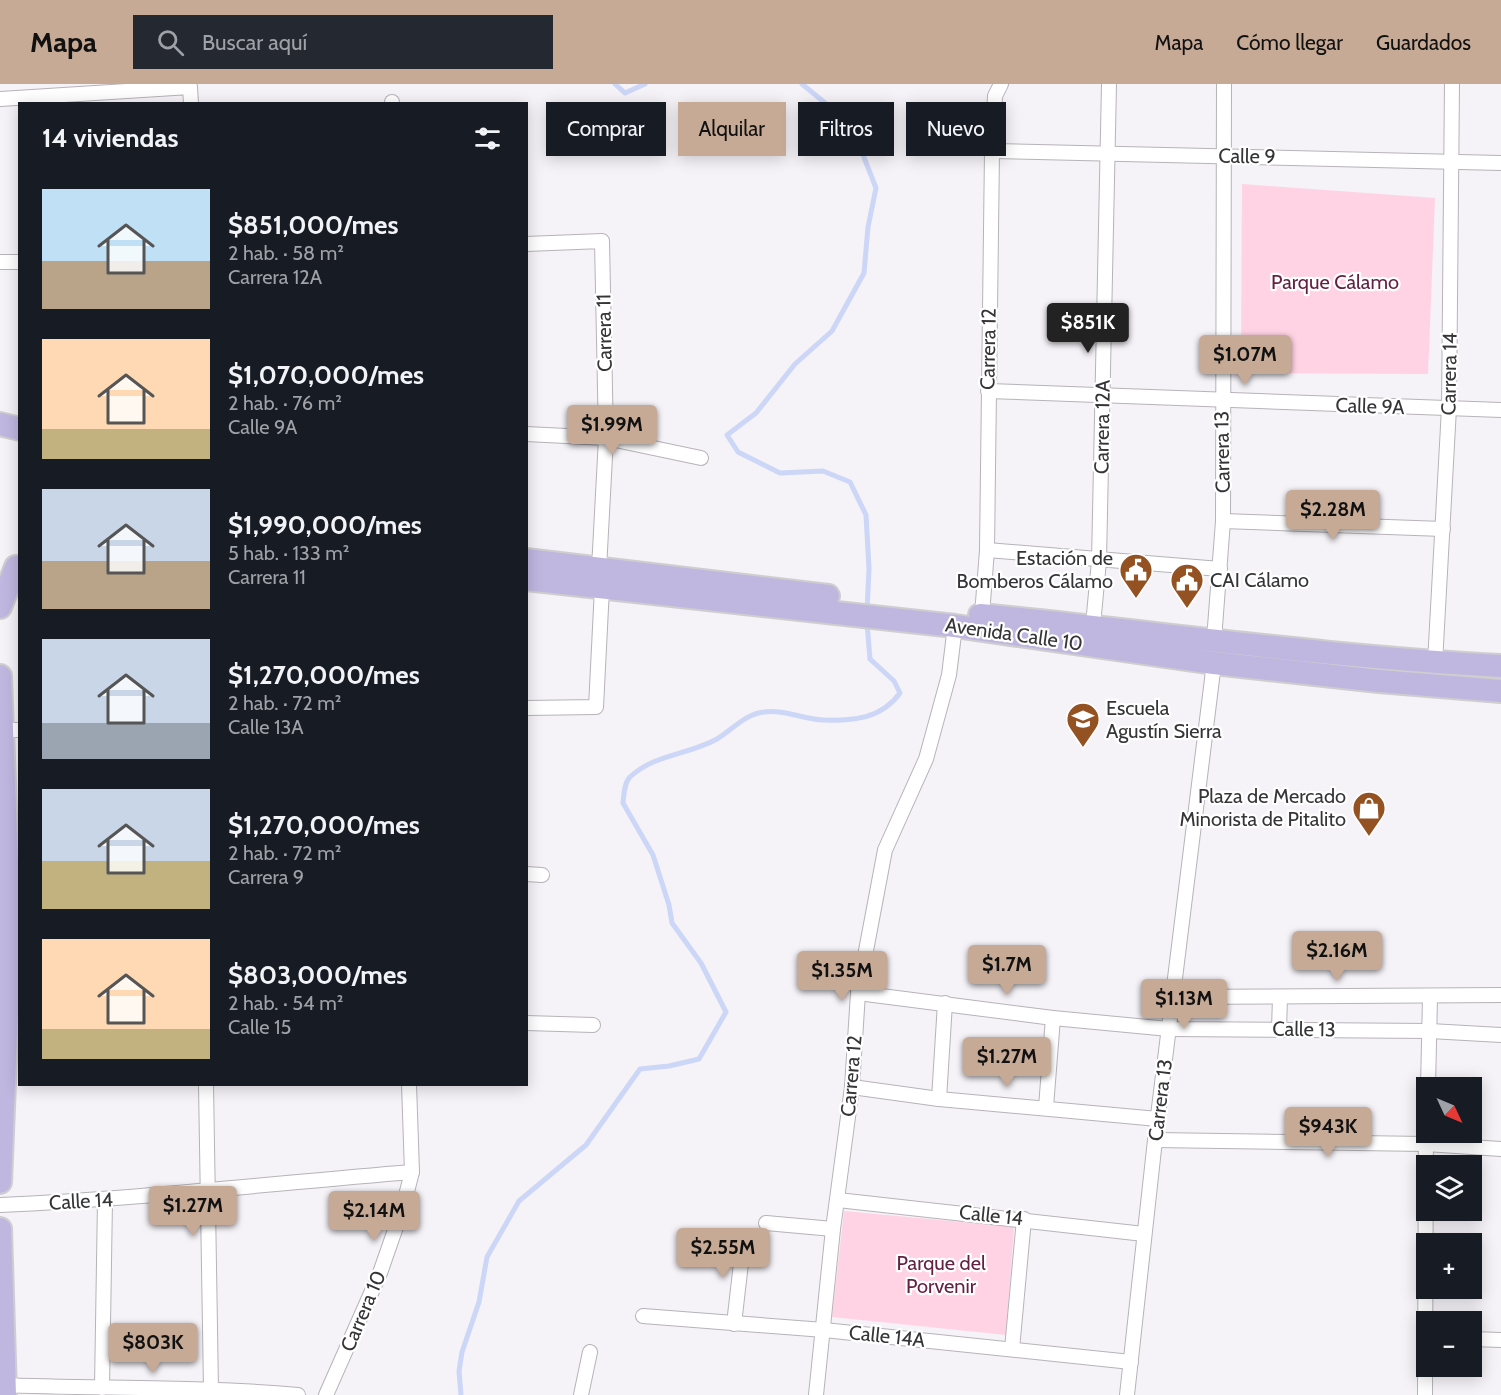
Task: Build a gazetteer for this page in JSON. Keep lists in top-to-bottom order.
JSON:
{
  "streets": {
    "main road": ["Avenida Calle 10"],
    "street": [
      "Calle 9",
      "Carrera 11",
      "Carrera 12",
      "Carrera 14",
      "Calle 9A",
      "Carrera 12A",
      "Carrera 13",
      "Calle 13",
      "Calle 14",
      "Carrera 10",
      "Calle 14A"
    ]
  },
  "crossings": [
    ["Calle 9", "Carrera 14"],
    ["Calle 9", "Carrera 12A"],
    ["Calle 9", "Carrera 13"],
    ["Carrera 11", "Avenida Calle 10"],
    ["Carrera 12", "Calle 9A"],
    ["Carrera 12", "Avenida Calle 10"],
    ["Carrera 12", "Calle 13"],
    ["Carrera 12", "Calle 14"],
    ["Carrera 12", "Calle 14A"],
    ["Carrera 14", "Calle 9A"],
    ["Carrera 14", "Avenida Calle 10"],
    ["Calle 9A", "Carrera 12A"],
    ["Calle 9A", "Carrera 13"],
    ["Carrera 12A", "Avenida Calle 10"],
    ["Carrera 13", "Avenida Calle 10"],
    ["Carrera 13", "Calle 13"],
    ["Carrera 13", "Calle 14"],
    ["Carrera 13", "Calle 14A"],
    ["Calle 14", "Carrera 10"]
  ],
  "parks": ["Parque Cálamo", "Parque del Porvenir"],
  "places": {
    "public building": ["Estación de Bomberos Cálamo", "CAI Cálamo"],
    "school or university": ["Escuela Agustín Sierra"],
    "shop": ["Plaza de Mercado Minorista de Pitalito"]
  },
  "north": "bottom right",
  "page": {
    "header": "Mapa",
    "search": "Buscar aquí",
    "nav": ["Mapa", "Cómo llegar", "Guardados"],
    "chip": [
      "Comprar",
      "Alquilar",
      "Filtros",
      "Nuevo"
    ],
    "heading": "14 viviendas",
    "list": [
      {
        "name": "$851,000/mes",
        "note": "2 hab. · 58 m² · Carrera 12A"
      },
      {
        "name": "$1,070,000/mes",
        "note": "2 hab. · 76 m² · Calle 9A"
      },
      {
        "name": "$1,990,000/mes",
        "note": "5 hab. · 133 m² · Carrera 11"
      },
      {
        "name": "$1,270,000/mes",
        "note": "2 hab. · 72 m² · Calle 13A"
      },
      {
        "name": "$1,270,000/mes",
        "note": "2 hab. · 72 m² · Carrera 9"
      },
      {
        "name": "$803,000/mes",
        "note": "2 hab. · 54 m² · Calle 15"
      }
    ],
    "price": [
      "$851K",
      "$1.07M",
      "$1.99M",
      "$2.28M",
      "$2.16M",
      "$1.7M",
      "$1.35M",
      "$1.13M",
      "$1.27M",
      "$943K",
      "$1.27M",
      "$2.14M",
      "$2.55M",
      "$803K"
    ],
    "map_buttons": ["+", "−"]
  }
}
